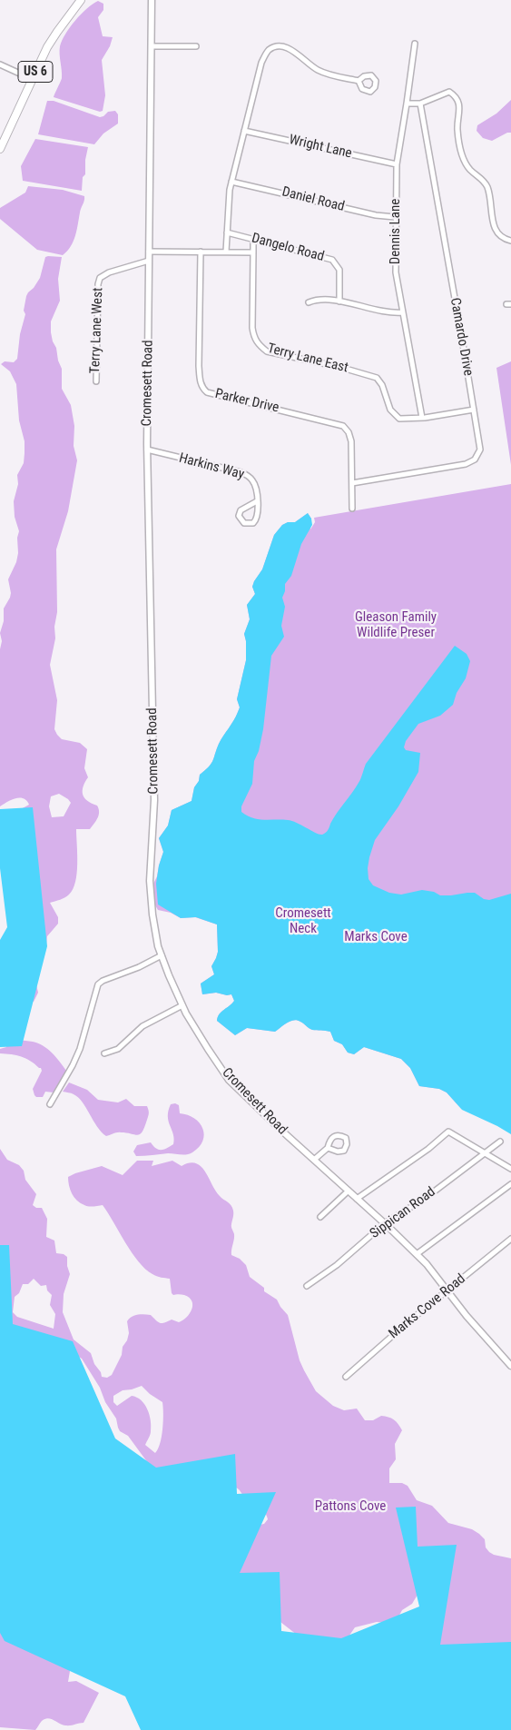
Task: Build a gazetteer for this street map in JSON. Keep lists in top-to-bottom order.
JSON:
{
  "streets": {
    "main road": ["US 6"],
    "street": [
      "Wright Lane",
      "Daniel Road",
      "Dennis Lane",
      "Dangelo Road",
      "Terry Lane West",
      "Camardo Drive",
      "Terry Lane East",
      "Cromesett Road",
      "Parker Drive",
      "Harkins Way",
      "Sippican Road",
      "Marks Cove Road"
    ]
  },
  "crossings": [
    ["Wright Lane", "Dennis Lane"],
    ["Daniel Road", "Dennis Lane"],
    ["Dennis Lane", "Terry Lane East"],
    ["Terry Lane West", "Cromesett Road"],
    ["Camardo Drive", "Terry Lane East"],
    ["Camardo Drive", "Parker Drive"],
    ["Cromesett Road", "Harkins Way"],
    ["Cromesett Road", "Sippican Road"],
    ["Cromesett Road", "Marks Cove Road"]
  ],
  "parks": [
    "Gleason Family Wildlife Preser",
    "Cromesett Neck",
    "Marks Cove",
    "Pattons Cove"
  ]
}
